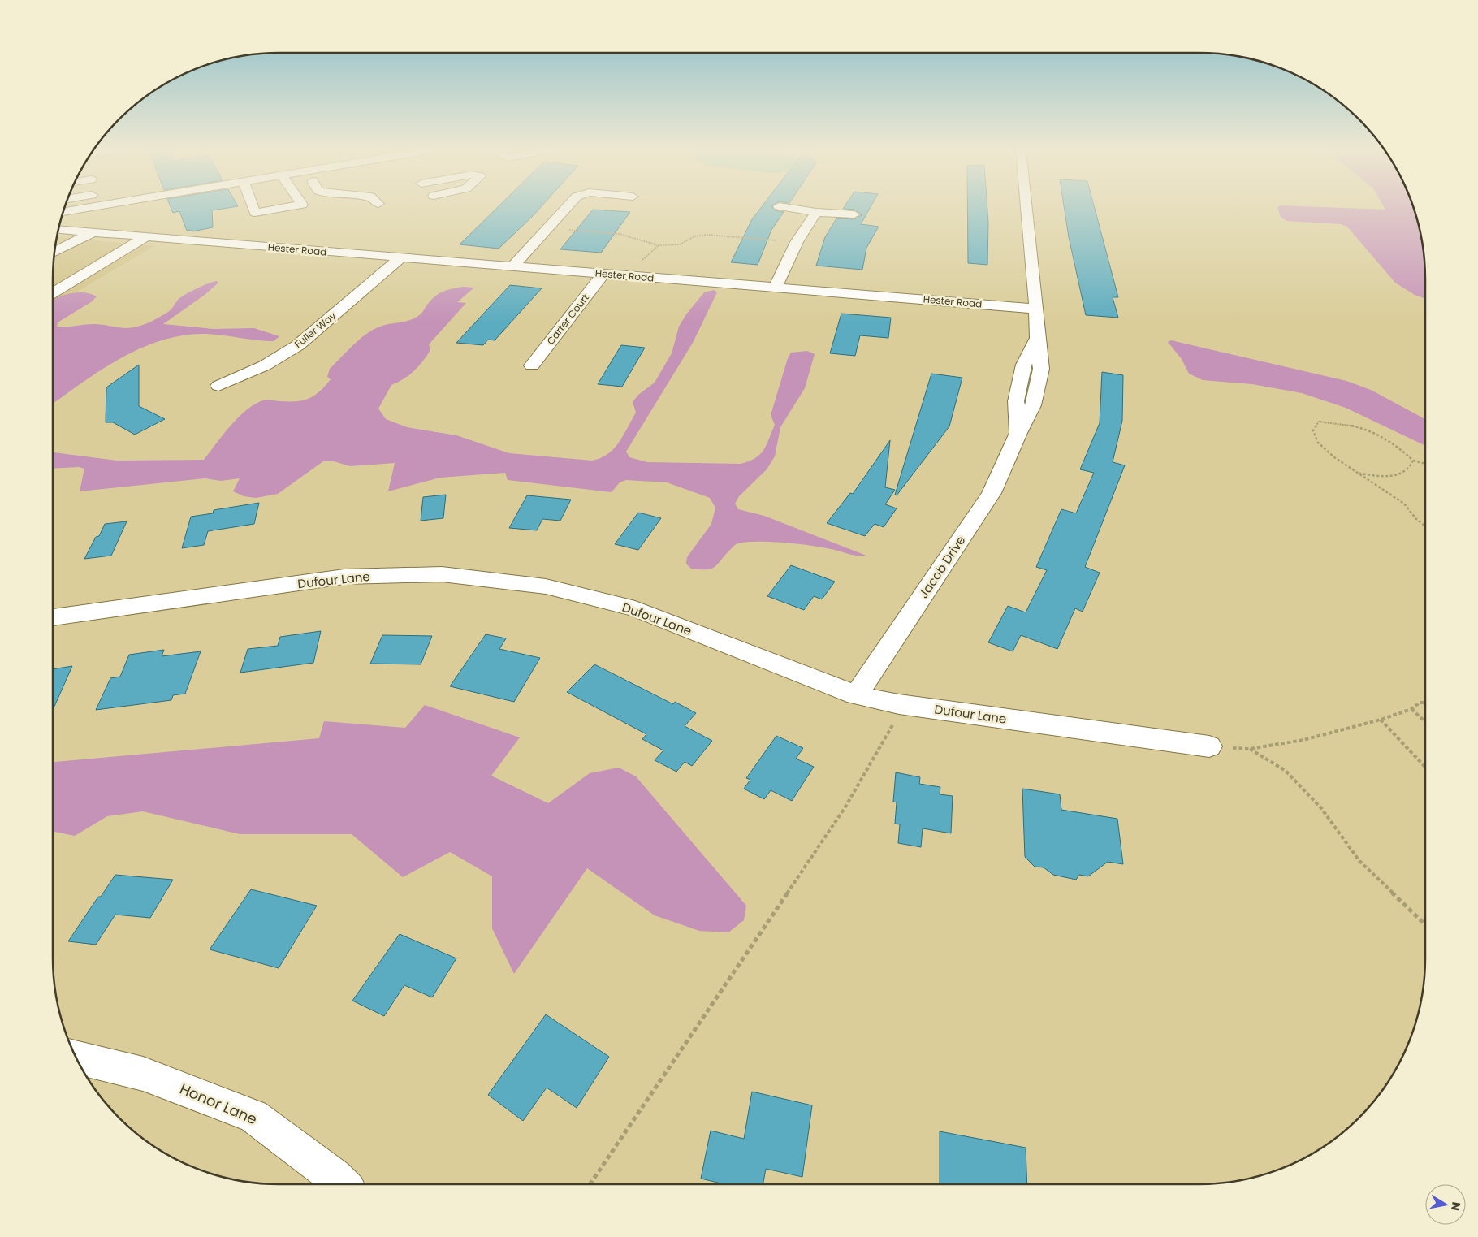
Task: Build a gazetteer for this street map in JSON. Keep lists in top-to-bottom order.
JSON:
{
  "streets": {
    "main road": [
      "Hester Road",
      "Carter Court",
      "Fuller Way",
      "Jacob Drive",
      "Dufour Lane",
      "Honor Lane"
    ]
  },
  "crossings": [
    ["Hester Road", "Carter Court"],
    ["Hester Road", "Fuller Way"],
    ["Hester Road", "Jacob Drive"],
    ["Jacob Drive", "Dufour Lane"]
  ],
  "north": "right"
}
